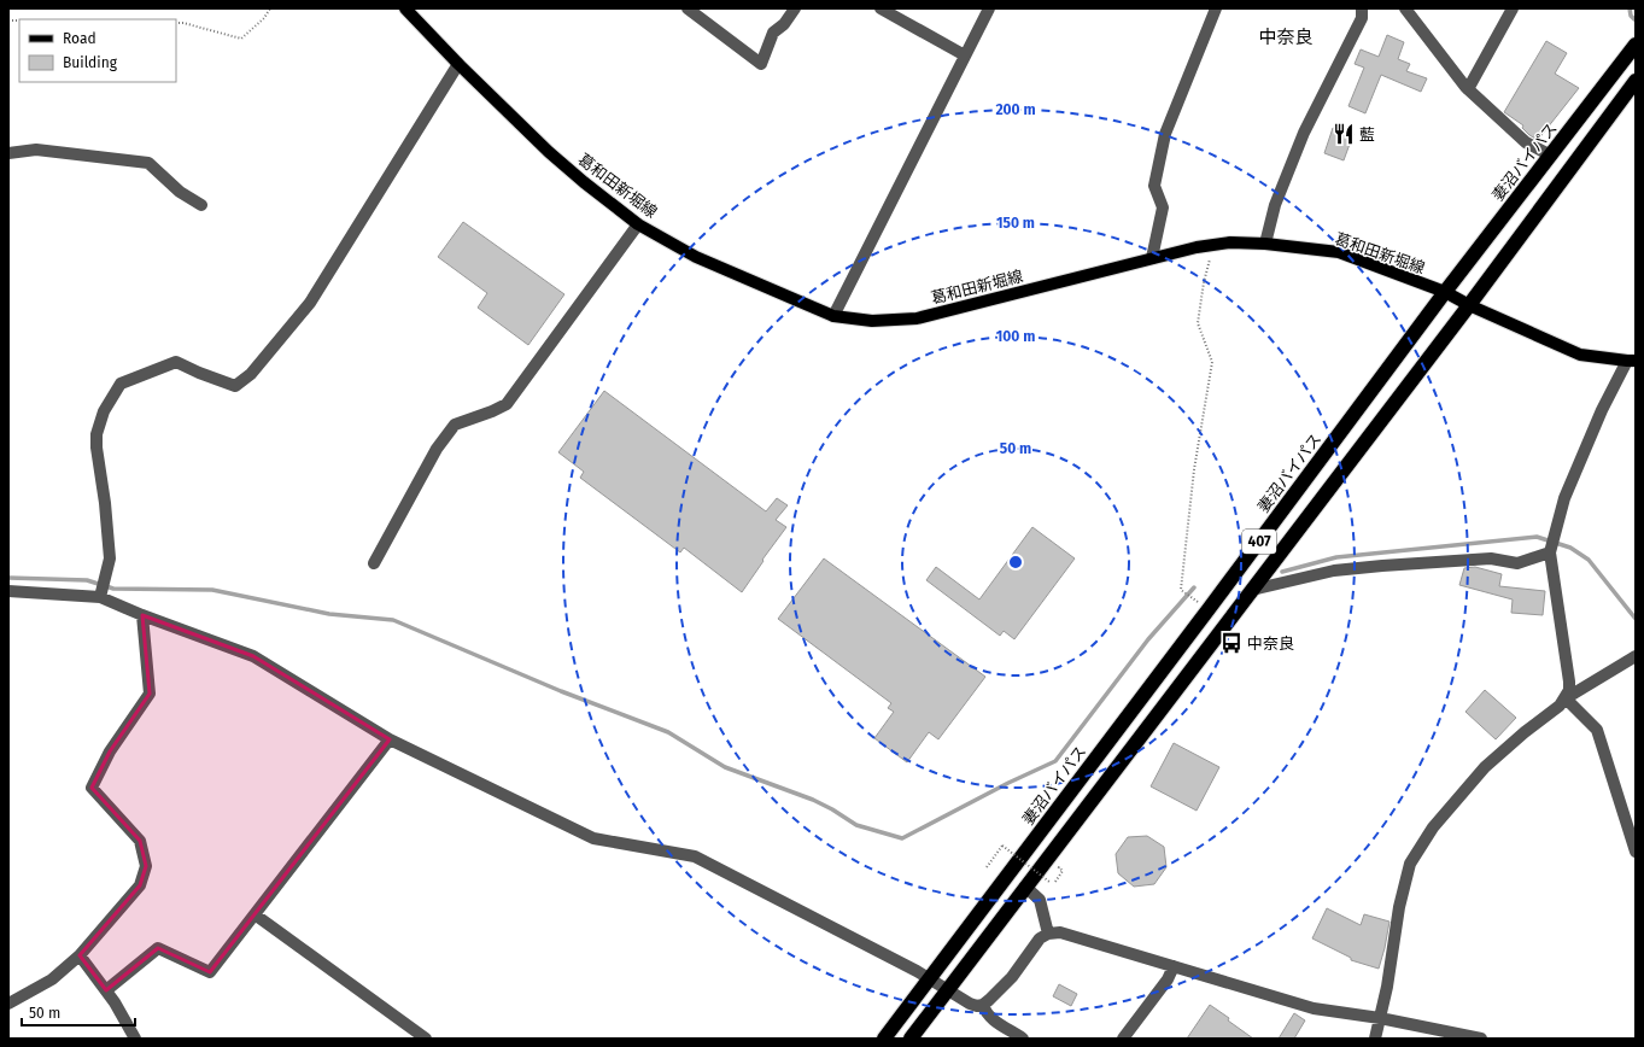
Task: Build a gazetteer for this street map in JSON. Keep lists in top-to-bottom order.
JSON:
{
  "streets": {
    "highway": ["妻沼バイパス", "407"],
    "main road": ["葛和田新堀線"]
  },
  "crossings": [
    ["妻沼バイパス", "葛和田新堀線"],
    ["葛和田新堀線", "407"]
  ],
  "districts": ["中奈良"],
  "places": {
    "restaurant": ["藍"],
    "bus stop": ["中奈良"]
  },
  "legend": ["Road", "Building"],
  "scale_bar": "50 m",
  "rings": [
    "200 m",
    "150 m",
    "100 m",
    "50 m"
  ]
}
